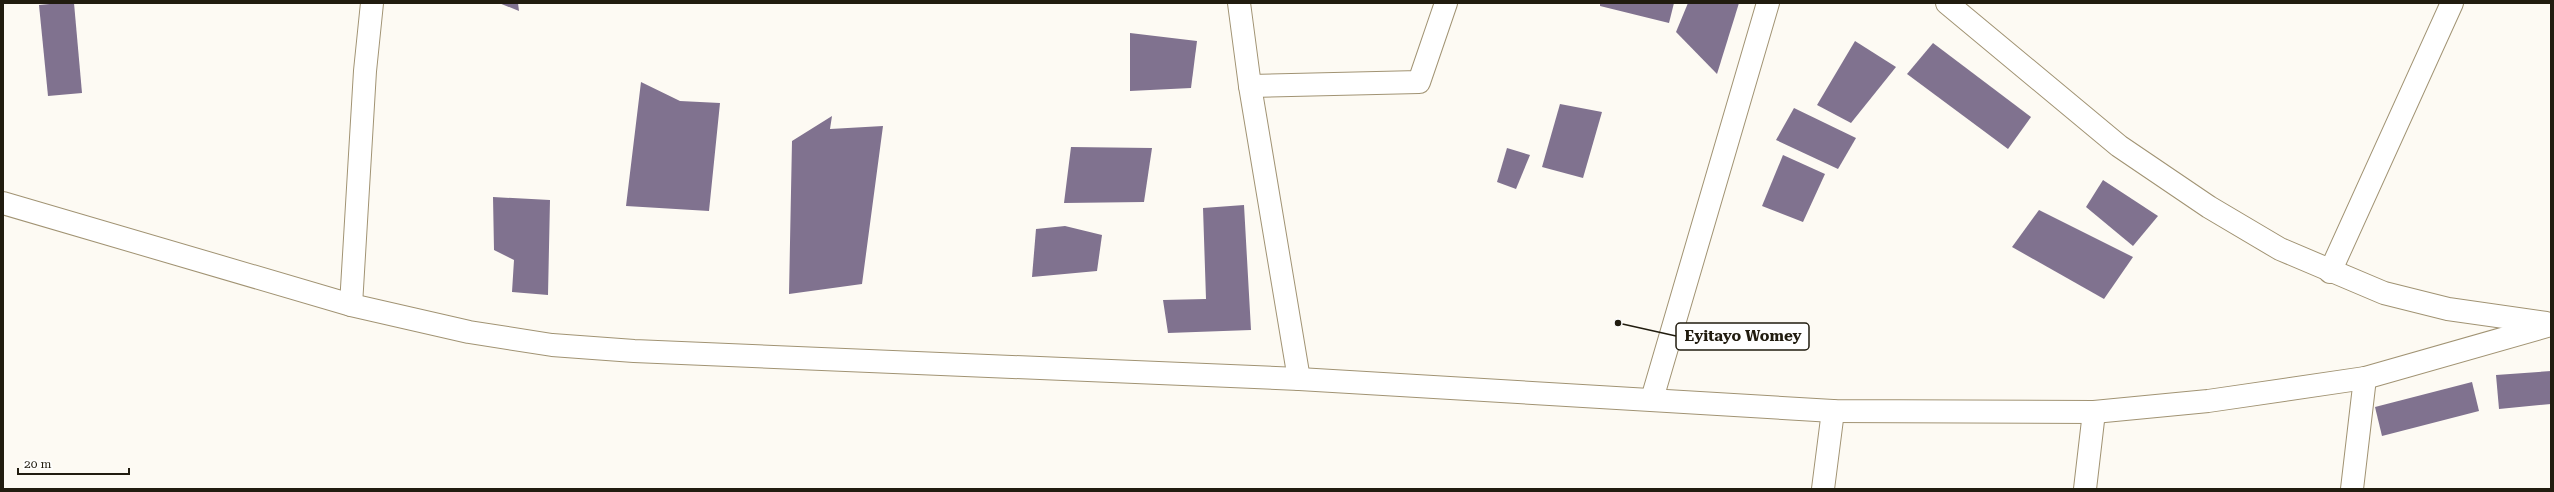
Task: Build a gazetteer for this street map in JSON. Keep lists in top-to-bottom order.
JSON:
{
  "places": ["Eyitayo Womey"],
  "scale_bar": "20 m"
}
